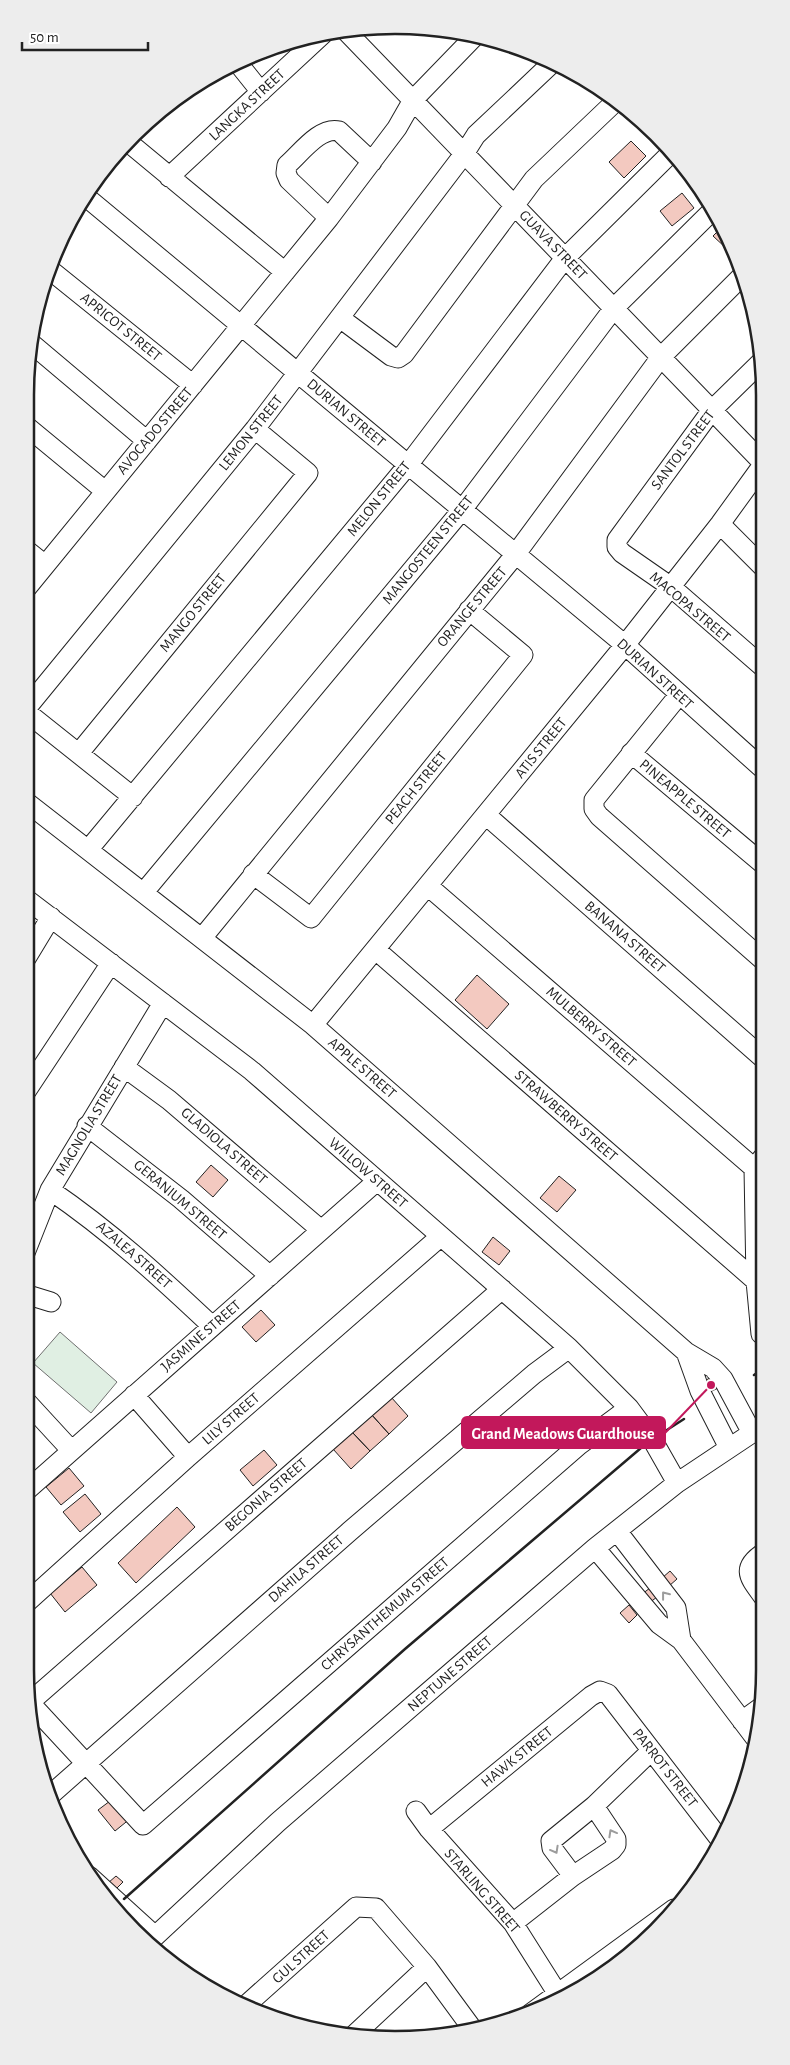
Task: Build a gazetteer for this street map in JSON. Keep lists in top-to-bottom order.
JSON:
{
  "streets": {
    "street": [
      "LANGKA STREET",
      "GUAVA STREET",
      "APRICOT STREET",
      "DURIAN STREET",
      "AVOCADO STREET",
      "LEMON STREET",
      "SANTOL STREET",
      "MELON STREET",
      "MANGOSTEEN STREET",
      "ORANGE STREET",
      "MACOPA STREET",
      "MANGO STREET",
      "ATIS STREET",
      "PEACH STREET",
      "PINEAPPLE STREET",
      "BANANA STREET",
      "MULBERRY STREET",
      "APPLE STREET",
      "STRAWBERRY STREET",
      "MAGNOLIA STREET",
      "GLADIOLA STREET",
      "WILLOW STREET",
      "GERANIUM STREET",
      "AZALEA STREET",
      "JASMINE STREET",
      "LILY STREET",
      "BEGONIA STREET",
      "DAHILA STREET",
      "CHRYSANTHEMUM STREET",
      "NEPTUNE STREET",
      "HAWK STREET",
      "PARROT STREET",
      "STARLING STREET",
      "GUL STREET"
    ]
  },
  "crossings": [
    ["GUAVA STREET", "AVOCADO STREET"],
    ["GUAVA STREET", "LEMON STREET"],
    ["GUAVA STREET", "SANTOL STREET"],
    ["GUAVA STREET", "MELON STREET"],
    ["GUAVA STREET", "MANGOSTEEN STREET"],
    ["GUAVA STREET", "ORANGE STREET"],
    ["APRICOT STREET", "AVOCADO STREET"],
    ["DURIAN STREET", "AVOCADO STREET"],
    ["DURIAN STREET", "LEMON STREET"],
    ["DURIAN STREET", "MELON STREET"],
    ["DURIAN STREET", "MANGOSTEEN STREET"],
    ["DURIAN STREET", "ORANGE STREET"],
    ["DURIAN STREET", "ATIS STREET"],
    ["LEMON STREET", "MANGO STREET"],
    ["SANTOL STREET", "MACOPA STREET"],
    ["MELON STREET", "APPLE STREET"],
    ["MANGOSTEEN STREET", "APPLE STREET"],
    ["ORANGE STREET", "PEACH STREET"],
    ["ORANGE STREET", "APPLE STREET"],
    ["MACOPA STREET", "ATIS STREET"],
    ["ATIS STREET", "BANANA STREET"],
    ["ATIS STREET", "MULBERRY STREET"],
    ["ATIS STREET", "APPLE STREET"],
    ["ATIS STREET", "STRAWBERRY STREET"],
    ["APPLE STREET", "NEPTUNE STREET"],
    ["MAGNOLIA STREET", "GLADIOLA STREET"],
    ["MAGNOLIA STREET", "WILLOW STREET"],
    ["MAGNOLIA STREET", "GERANIUM STREET"],
    ["MAGNOLIA STREET", "AZALEA STREET"],
    ["GLADIOLA STREET", "JASMINE STREET"],
    ["WILLOW STREET", "JASMINE STREET"],
    ["WILLOW STREET", "LILY STREET"],
    ["WILLOW STREET", "BEGONIA STREET"],
    ["WILLOW STREET", "DAHILA STREET"],
    ["WILLOW STREET", "CHRYSANTHEMUM STREET"],
    ["WILLOW STREET", "NEPTUNE STREET"],
    ["GERANIUM STREET", "JASMINE STREET"],
    ["AZALEA STREET", "JASMINE STREET"],
    ["DAHILA STREET", "CHRYSANTHEMUM STREET"],
    ["HAWK STREET", "PARROT STREET"],
    ["HAWK STREET", "STARLING STREET"]
  ],
  "places": ["Grand Meadows Guardhouse"],
  "scale_bar": "50 m"
}
